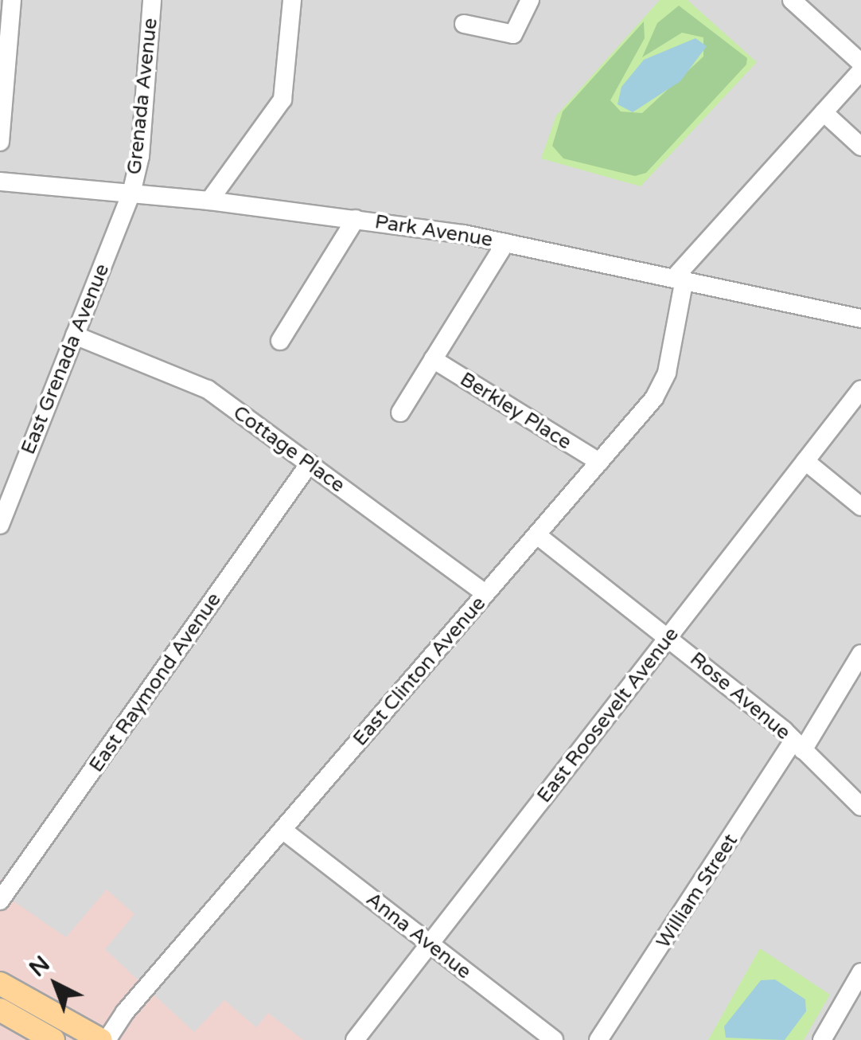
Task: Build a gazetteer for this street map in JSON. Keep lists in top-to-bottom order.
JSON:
{
  "streets": {
    "street": [
      "Grenada Avenue",
      "Park Avenue",
      "East Grenada Avenue",
      "Berkley Place",
      "Cottage Place",
      "East Clinton Avenue",
      "East Raymond Avenue",
      "Rose Avenue",
      "East Roosevelt Avenue",
      "William Street",
      "Anna Avenue"
    ]
  },
  "crossings": [
    ["Grenada Avenue", "Park Avenue"],
    ["Grenada Avenue", "East Grenada Avenue"],
    ["Park Avenue", "East Grenada Avenue"],
    ["Park Avenue", "East Clinton Avenue"],
    ["East Grenada Avenue", "Cottage Place"],
    ["Berkley Place", "East Clinton Avenue"],
    ["Cottage Place", "East Clinton Avenue"],
    ["Cottage Place", "East Raymond Avenue"],
    ["East Clinton Avenue", "Rose Avenue"],
    ["East Clinton Avenue", "Anna Avenue"],
    ["Rose Avenue", "East Roosevelt Avenue"],
    ["Rose Avenue", "William Street"],
    ["East Roosevelt Avenue", "Anna Avenue"]
  ],
  "north": "top left"
}
